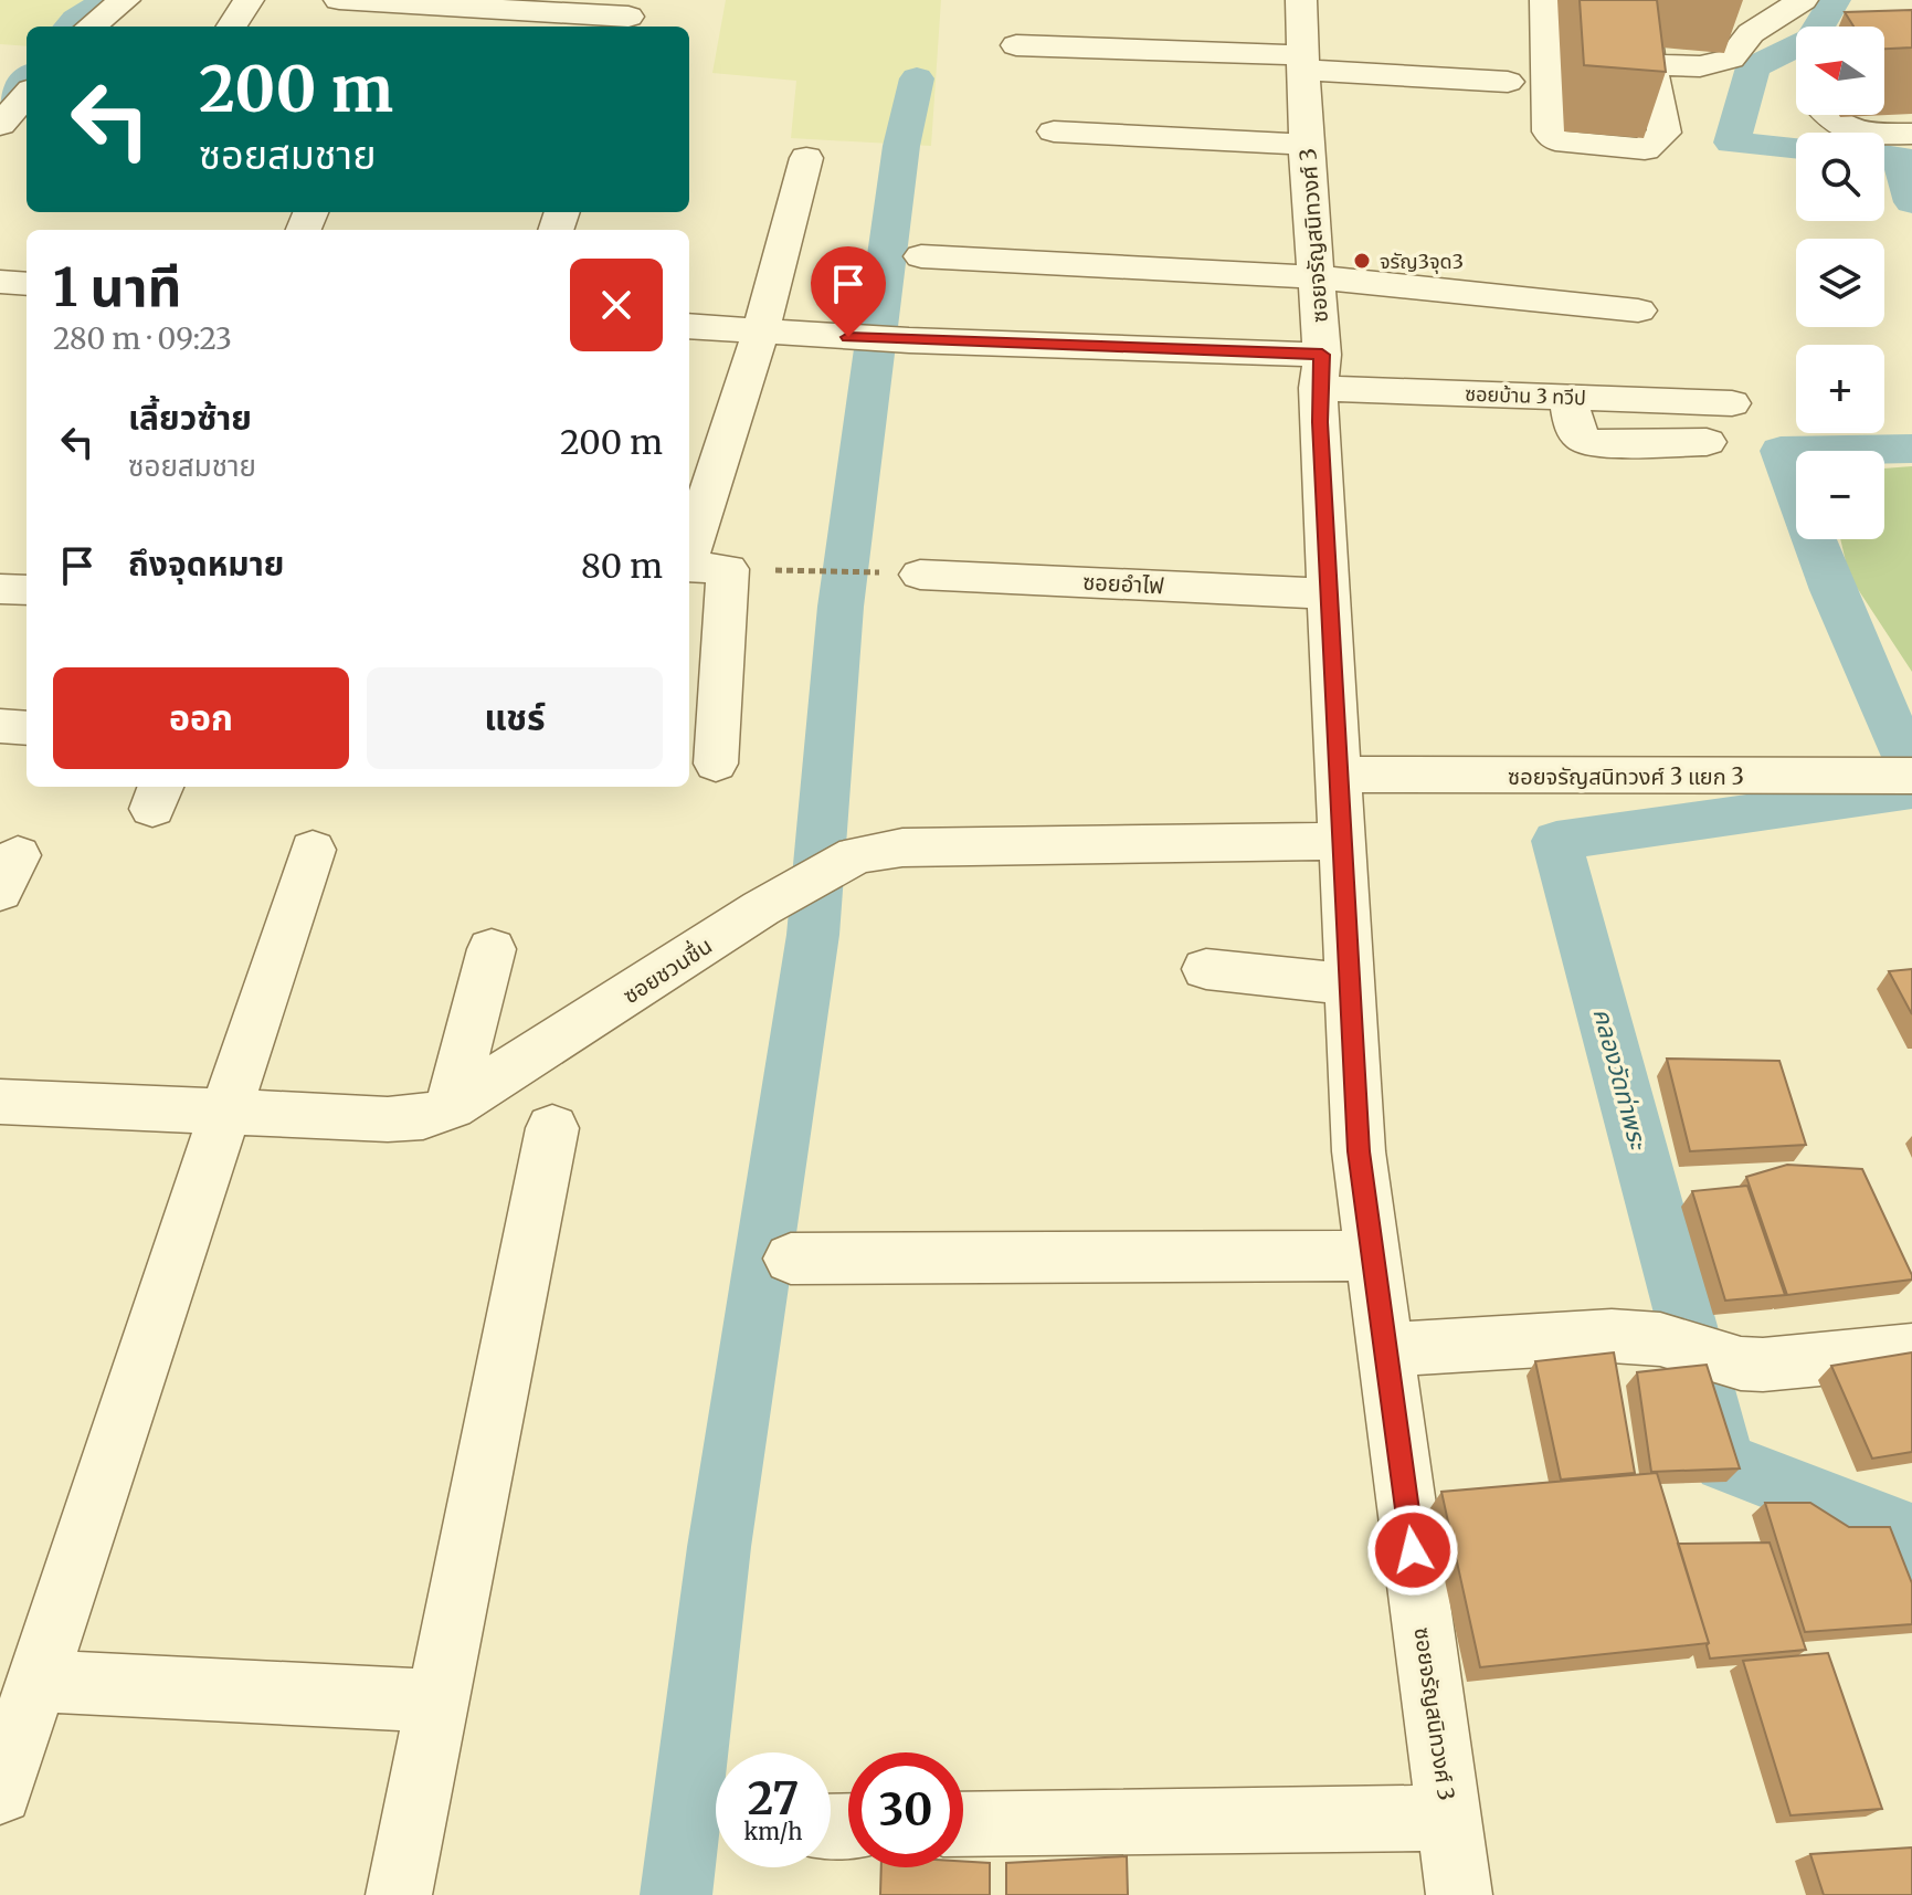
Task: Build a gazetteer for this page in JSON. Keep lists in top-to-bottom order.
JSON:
{
  "streets": {
    "street": [
      "ซอยจรัญสนิทวงศ์ 3",
      "ซอยบ้าน 3 ทวีป",
      "ซอยอำไฟ",
      "ซอยจรัญสนิทวงศ์ 3 แยก 3",
      "ซอยชวนชื่น"
    ]
  },
  "crossings": [
    ["ซอยจรัญสนิทวงศ์ 3", "ซอยบ้าน 3 ทวีป"],
    ["ซอยจรัญสนิทวงศ์ 3", "ซอยอำไฟ"],
    ["ซอยจรัญสนิทวงศ์ 3", "ซอยจรัญสนิทวงศ์ 3 แยก 3"],
    ["ซอยจรัญสนิทวงศ์ 3", "ซอยชวนชื่น"]
  ],
  "water": ["คลองวัดท่าพระ"],
  "places": ["จรัญ3จุด3"],
  "north": "left",
  "page": {
    "map_buttons": ["+", "−"],
    "turn": ["200 m", "ซอยสมชาย"],
    "heading": ["1 นาที", "280 m · 09:23"],
    "list": [
      {
        "name": "เลี้ยวซ้าย",
        "note": "ซอยสมชาย",
        "value": "200 m"
      },
      {
        "name": "ถึงจุดหมาย",
        "value": "80 m"
      }
    ],
    "buttons": ["ออก", "แชร์"],
    "speed": "27 km/h",
    "limit": "30"
  }
}
